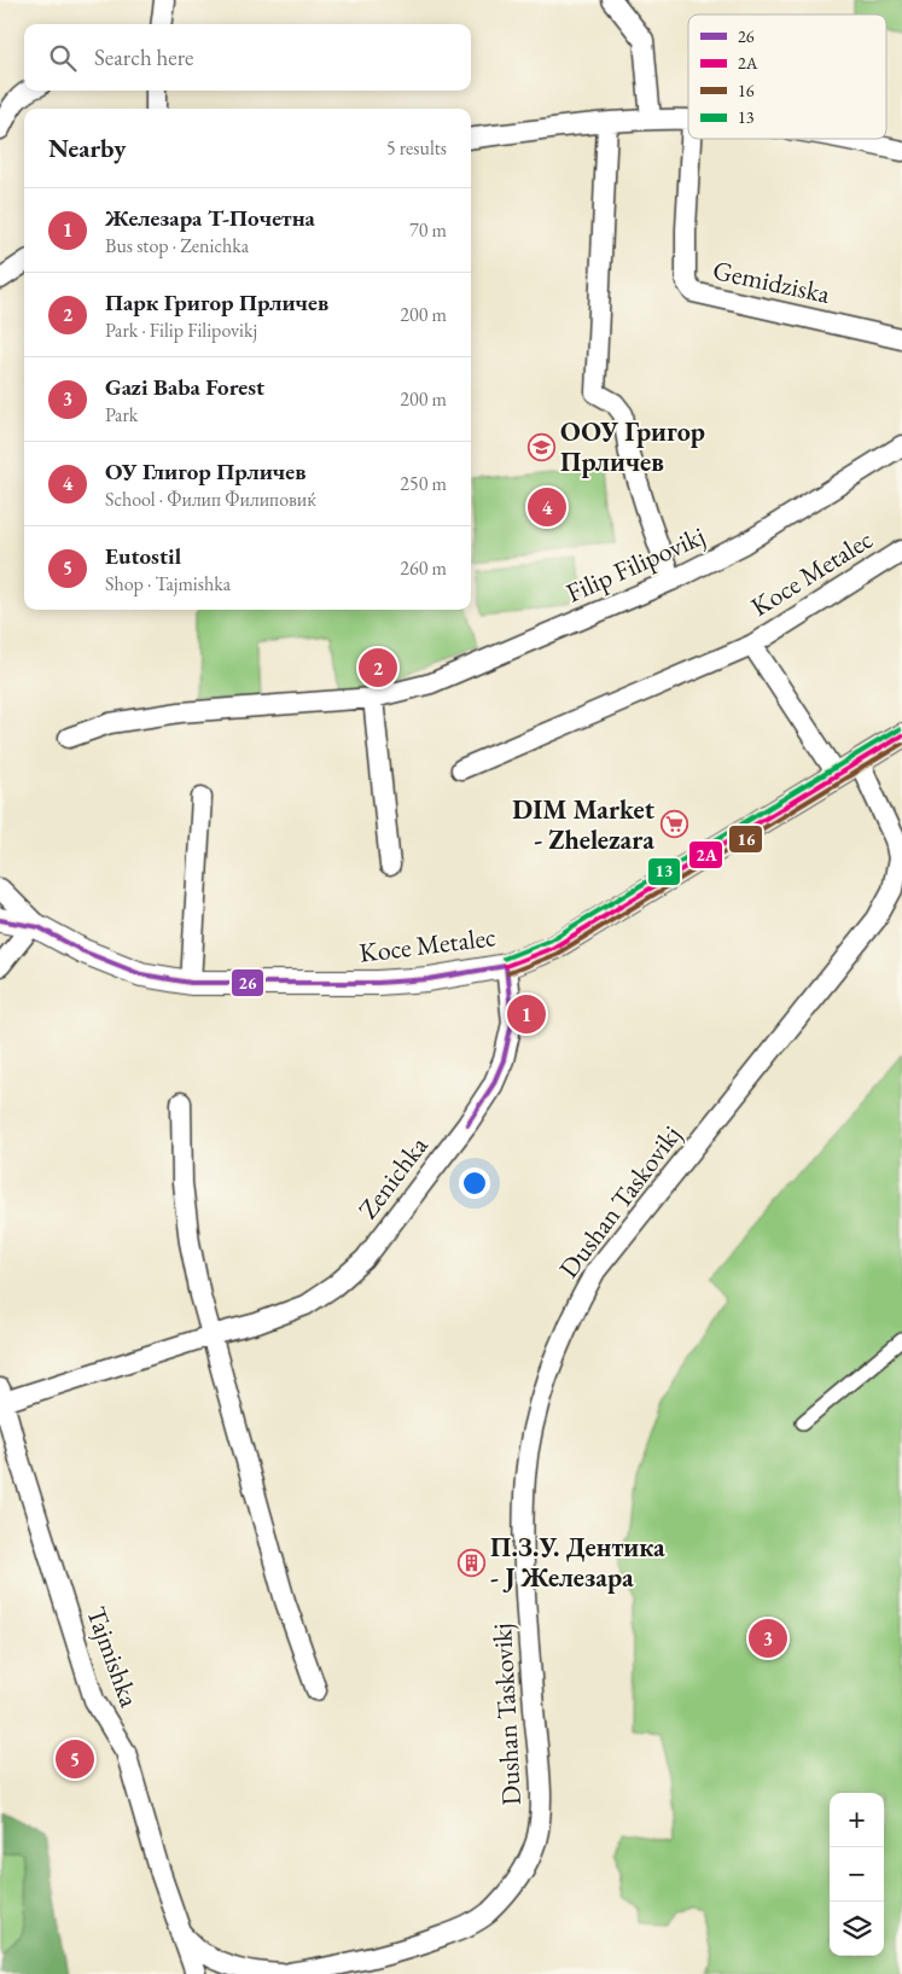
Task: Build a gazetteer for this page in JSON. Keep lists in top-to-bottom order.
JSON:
{
  "streets": {
    "street": [
      "Gemidziska",
      "Filip Filipovikj",
      "Koce Metalec",
      "Zenichka",
      "Dushan Taskovikj",
      "Tajmishka"
    ]
  },
  "crossings": [
    ["Koce Metalec", "Zenichka"],
    ["Koce Metalec", "Dushan Taskovikj"],
    ["Zenichka", "Tajmishka"]
  ],
  "places": {
    "school or university": ["ООУ Григор Прличев"],
    "supermarket": ["DIM Market - Zhelezara"],
    "building": ["П.З.У. Дентика - Ј Железара"]
  },
  "lines": [
    "transit line 13",
    "transit line 2A",
    "transit line 16",
    "transit line 26"
  ],
  "legend": [
    "26",
    "2A",
    "16",
    "13"
  ],
  "page": {
    "search": "Search here",
    "heading": ["Nearby", "5 results"],
    "list": [
      {
        "mark": "1",
        "name": "Железара Т-Почетна",
        "note": "Bus stop · Zenichka",
        "value": "70 m"
      },
      {
        "mark": "2",
        "name": "Парк Григор Прличев",
        "note": "Park · Filip Filipovikj",
        "value": "200 m"
      },
      {
        "mark": "3",
        "name": "Gazi Baba Forest",
        "note": "Park",
        "value": "200 m"
      },
      {
        "mark": "4",
        "name": "ОУ Глигор Прличев",
        "note": "School · Филип Филиповиќ",
        "value": "250 m"
      },
      {
        "mark": "5",
        "name": "Eutostil",
        "note": "Shop · Tajmishka",
        "value": "260 m"
      }
    ],
    "pins": [
      "4",
      "2",
      "1",
      "3",
      "5"
    ],
    "map_buttons": ["+", "−"]
  }
}
